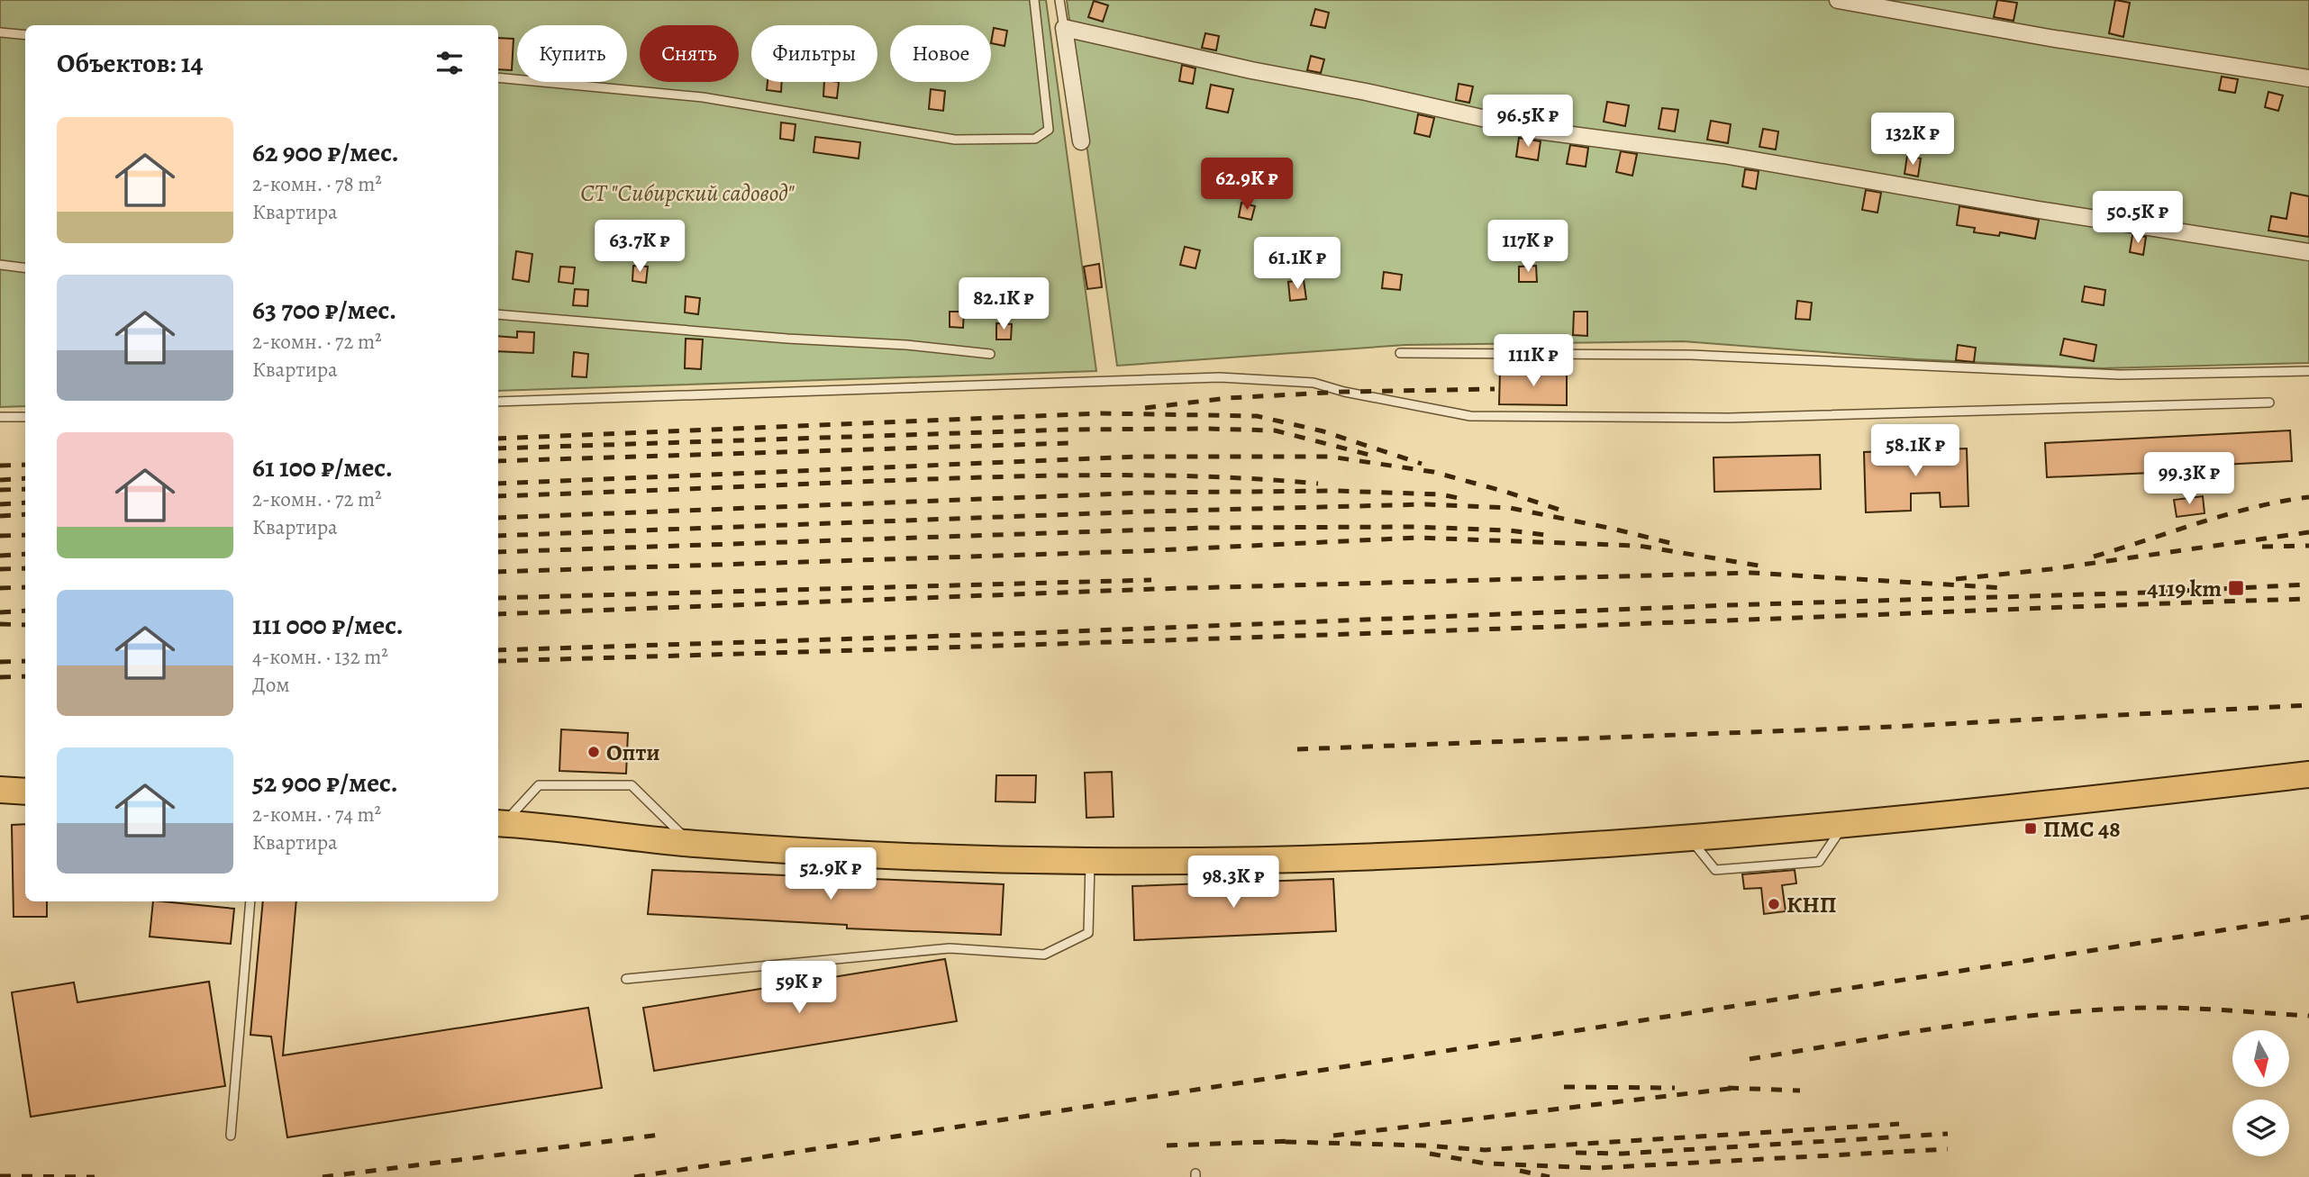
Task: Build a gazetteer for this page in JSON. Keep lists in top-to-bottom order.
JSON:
{
  "parks": ["СТ \"Сибирский садовод\""],
  "places": {
    "transit": ["4119 km", "ПМС 48"],
    "other": ["Опти", "КНП"]
  },
  "north": "bottom",
  "page": {
    "chip": [
      "Купить",
      "Снять",
      "Фильтры",
      "Новое"
    ],
    "heading": "Объектов: 14",
    "price": [
      "96.5K ₽",
      "132K ₽",
      "62.9K ₽",
      "50.5K ₽",
      "63.7K ₽",
      "117K ₽",
      "61.1K ₽",
      "82.1K ₽",
      "111K ₽",
      "58.1K ₽",
      "99.3K ₽",
      "52.9K ₽",
      "98.3K ₽",
      "59K ₽"
    ],
    "list": [
      {
        "name": "62 900 ₽/мес.",
        "note": "2-комн. · 78 m² · Квартира"
      },
      {
        "name": "63 700 ₽/мес.",
        "note": "2-комн. · 72 m² · Квартира"
      },
      {
        "name": "61 100 ₽/мес.",
        "note": "2-комн. · 72 m² · Квартира"
      },
      {
        "name": "111 000 ₽/мес.",
        "note": "4-комн. · 132 m² · Дом"
      },
      {
        "name": "52 900 ₽/мес.",
        "note": "2-комн. · 74 m² · Квартира"
      }
    ]
  }
}
